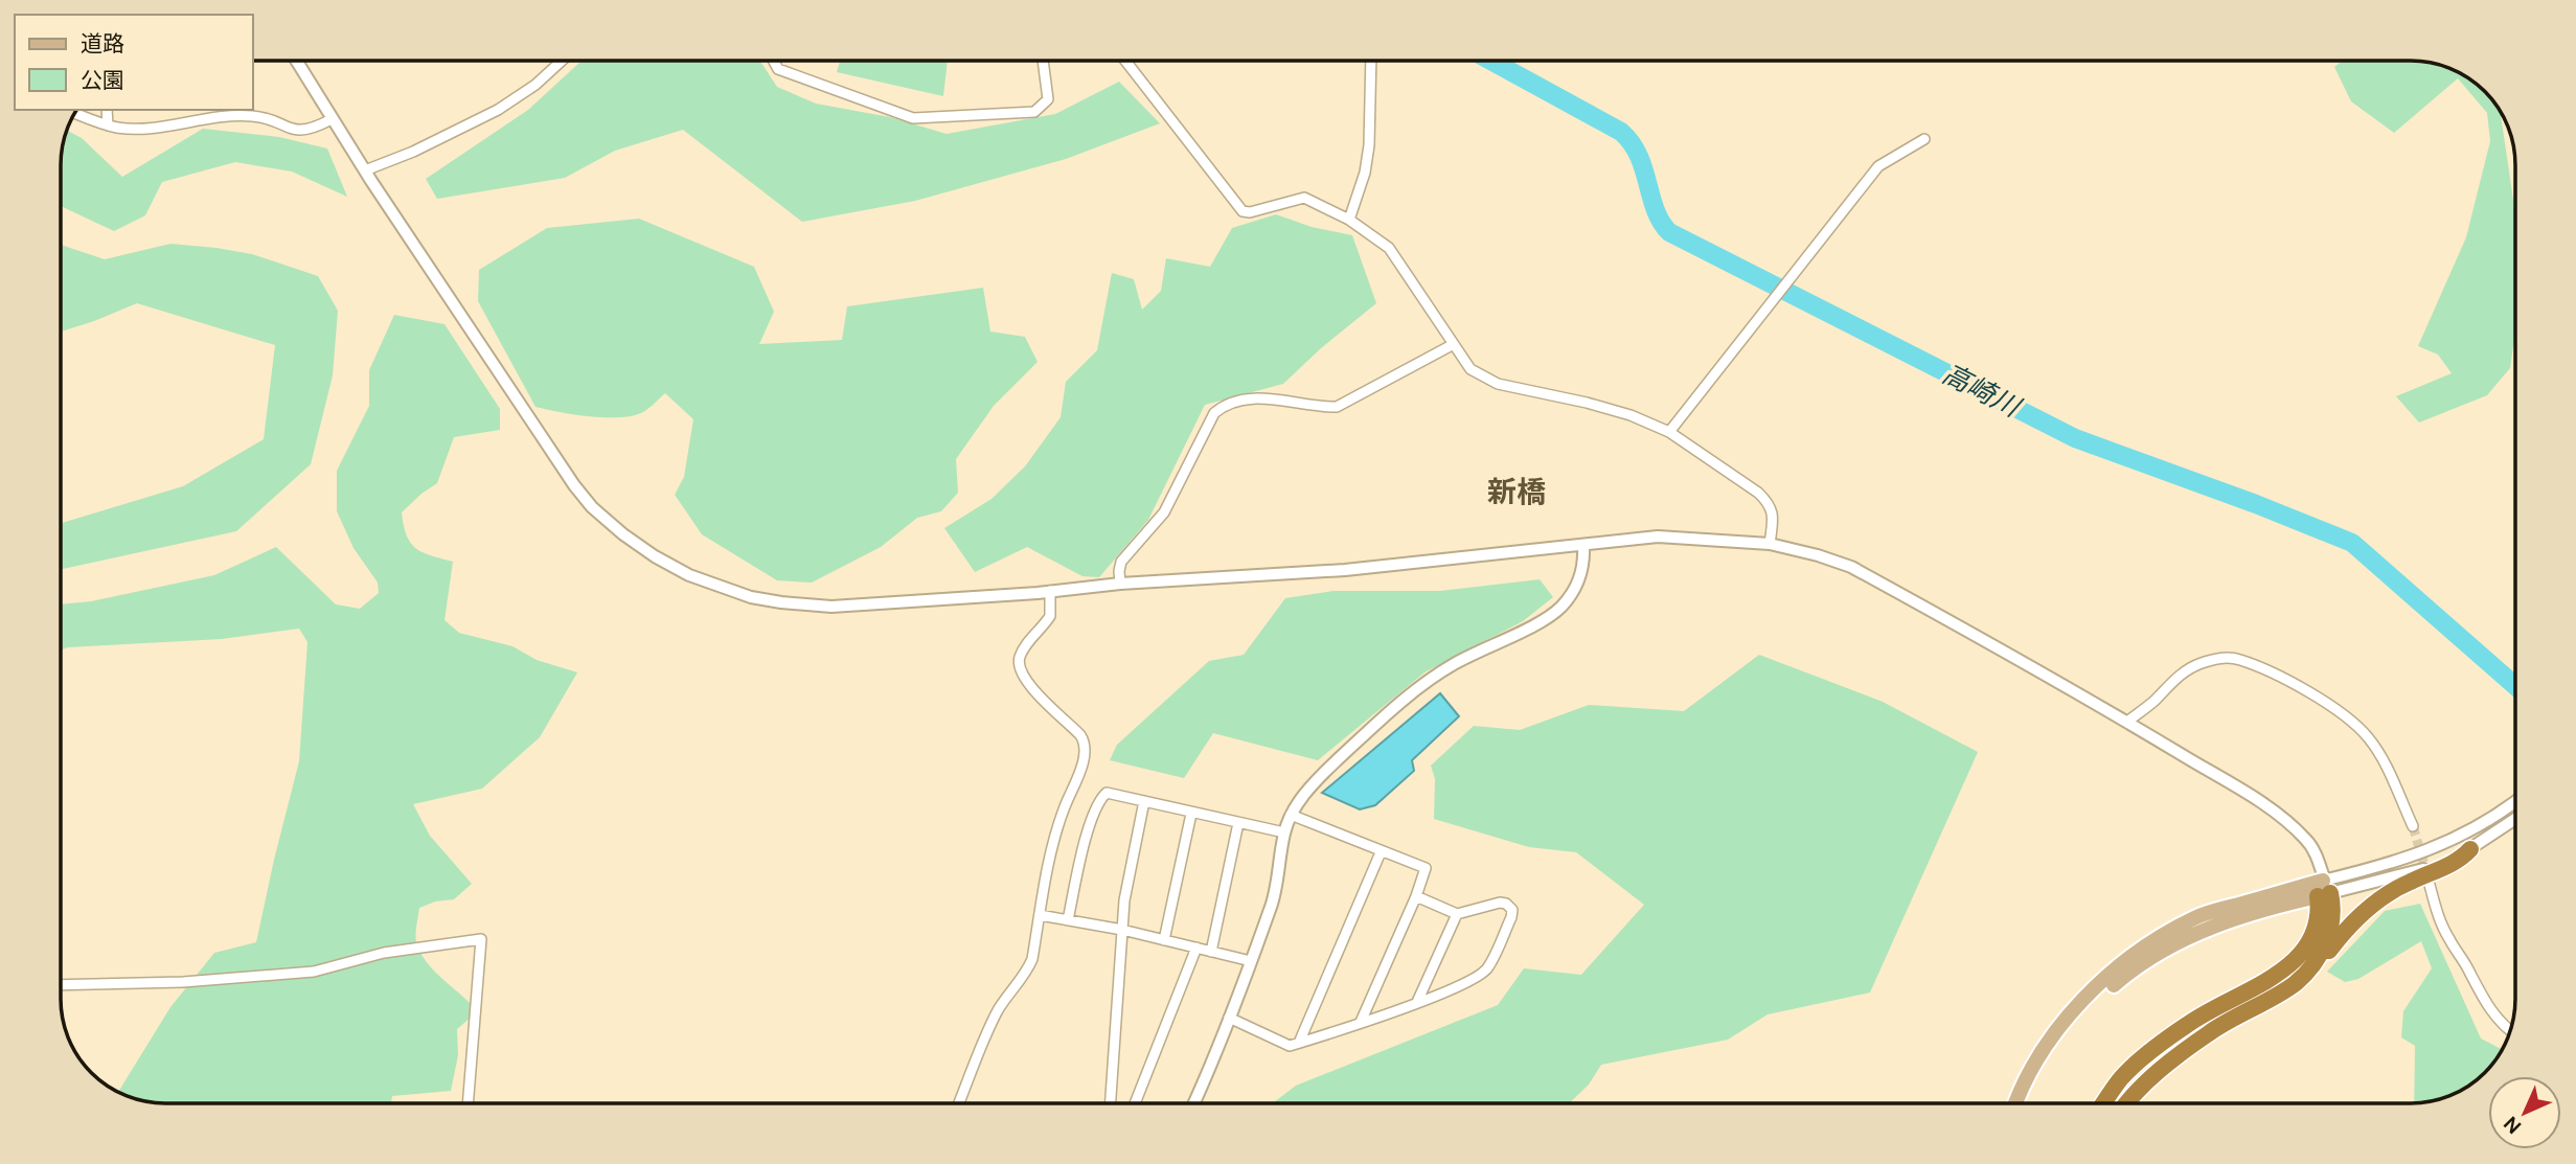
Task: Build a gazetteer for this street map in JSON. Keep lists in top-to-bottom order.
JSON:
{
  "districts": ["新橋"],
  "water": ["高崎川"],
  "legend": ["道路", "公園"],
  "north": "bottom left"
}
